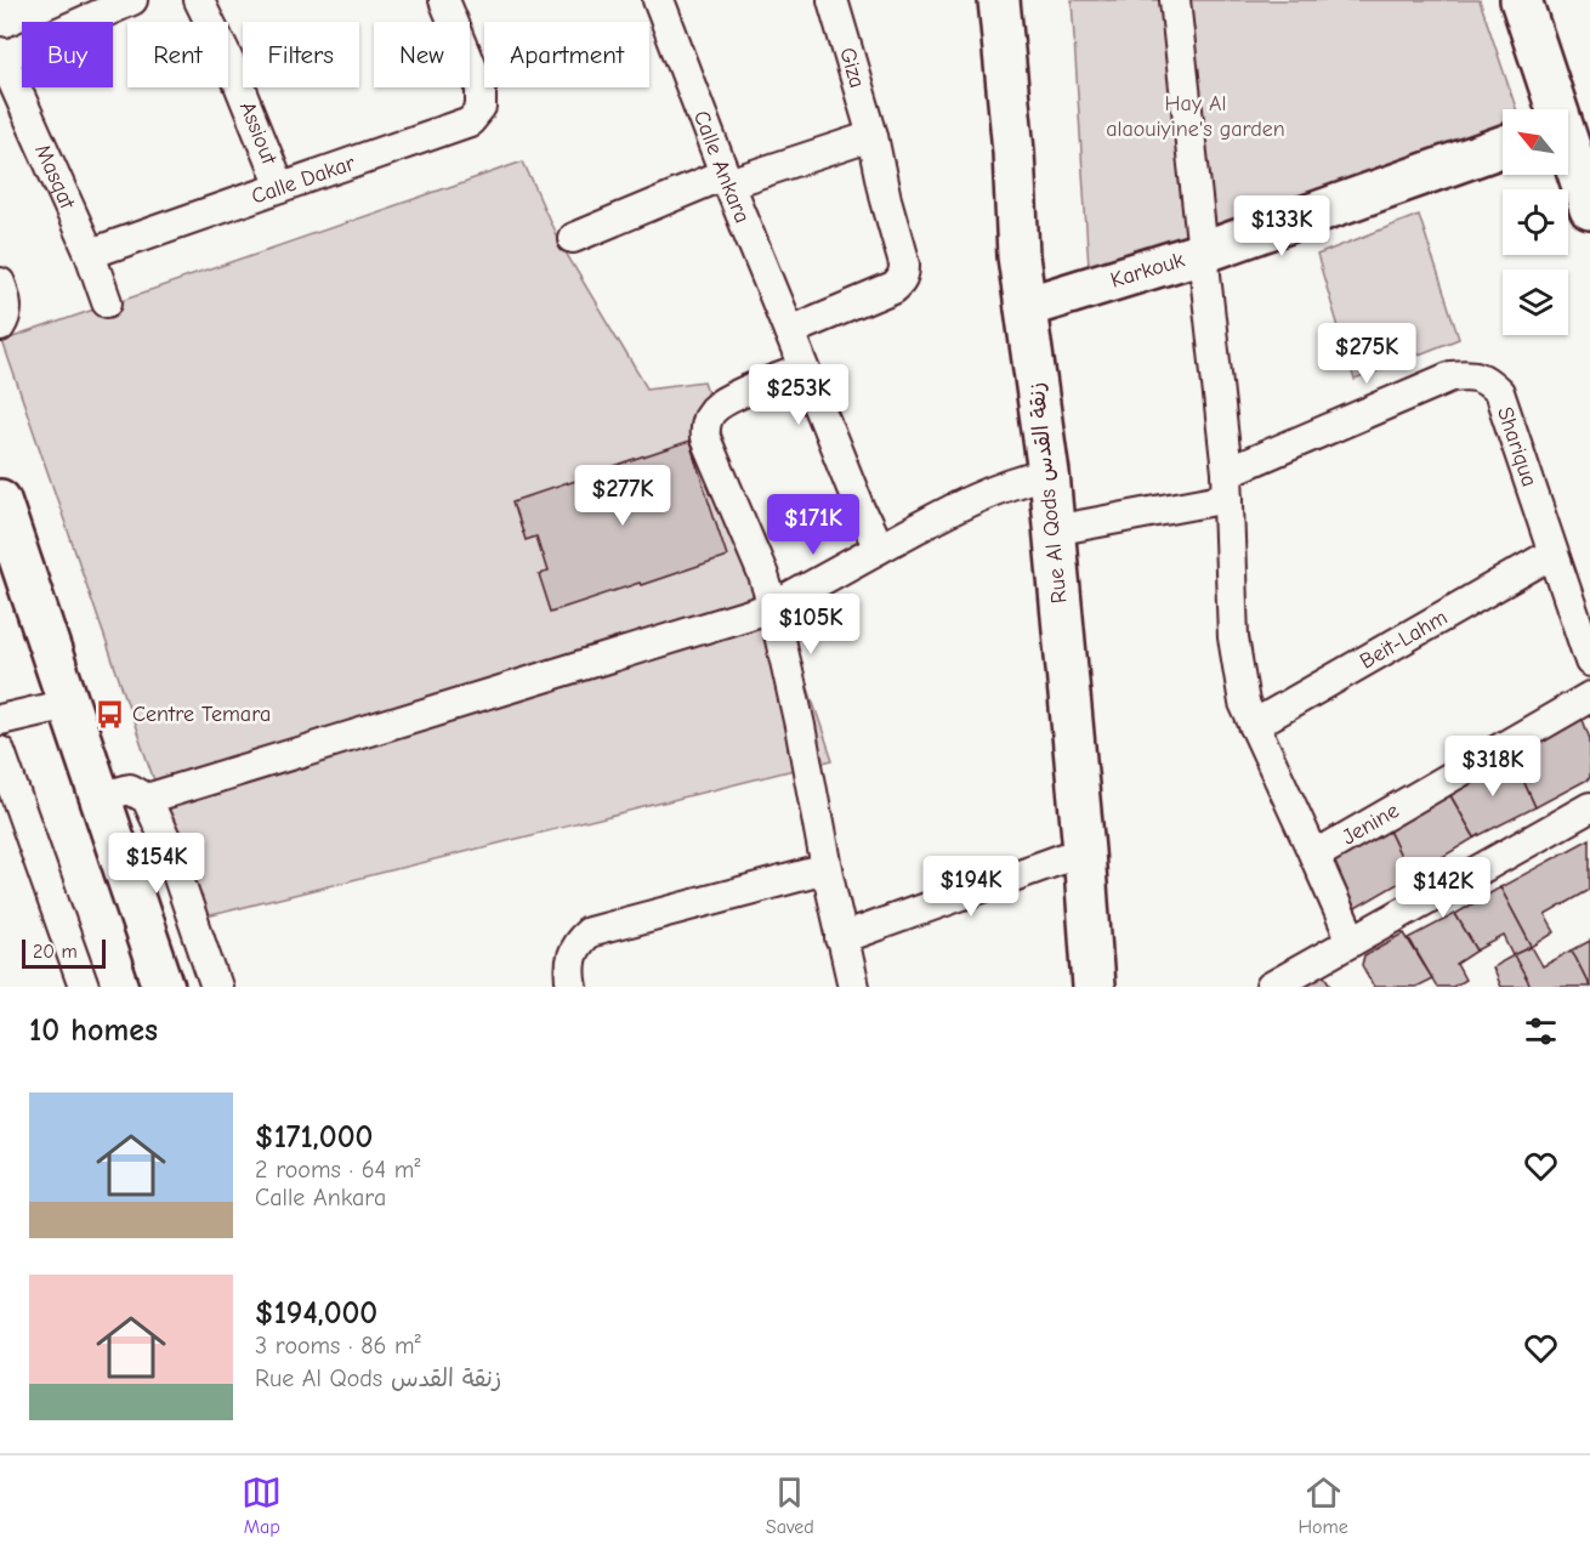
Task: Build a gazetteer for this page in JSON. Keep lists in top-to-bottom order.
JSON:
{
  "streets": {
    "street": [
      "Giza",
      "Assiout",
      "Calle Ankara",
      "Masqat",
      "Calle Dakar",
      "Karkouk",
      "Shariqua",
      "Rue Al Qods زنقة القدس",
      "Beit-Lahm",
      "Jenine"
    ]
  },
  "crossings": [
    ["Giza", "Calle Ankara"],
    ["Assiout", "Calle Dakar"],
    ["Masqat", "Calle Dakar"],
    ["Karkouk", "Rue Al Qods زنقة القدس"],
    ["Karkouk", "Jenine"],
    ["Shariqua", "Rue Al Qods زنقة القدس"],
    ["Shariqua", "Beit-Lahm"],
    ["Shariqua", "Jenine"],
    ["Beit-Lahm", "Jenine"]
  ],
  "parks": ["Hay Al alaouiyine's garden"],
  "places": {
    "bus stop": ["Centre Temara"]
  },
  "scale_bar": "20 m",
  "north": "top left",
  "page": {
    "chip": [
      "Buy",
      "Rent",
      "Filters",
      "New",
      "Apartment"
    ],
    "price": [
      "$133K",
      "$275K",
      "$253K",
      "$277K",
      "$171K",
      "$105K",
      "$318K",
      "$154K",
      "$194K",
      "$142K"
    ],
    "scale": "20 m",
    "heading": "10 homes",
    "list": [
      {
        "name": "$171,000",
        "note": "2 rooms · 64 m² · Calle Ankara"
      },
      {
        "name": "$194,000",
        "note": "3 rooms · 86 m² · Rue Al Qods زنقة القدس"
      }
    ],
    "tabs": ["Map", "Saved", "Home"]
  }
}
